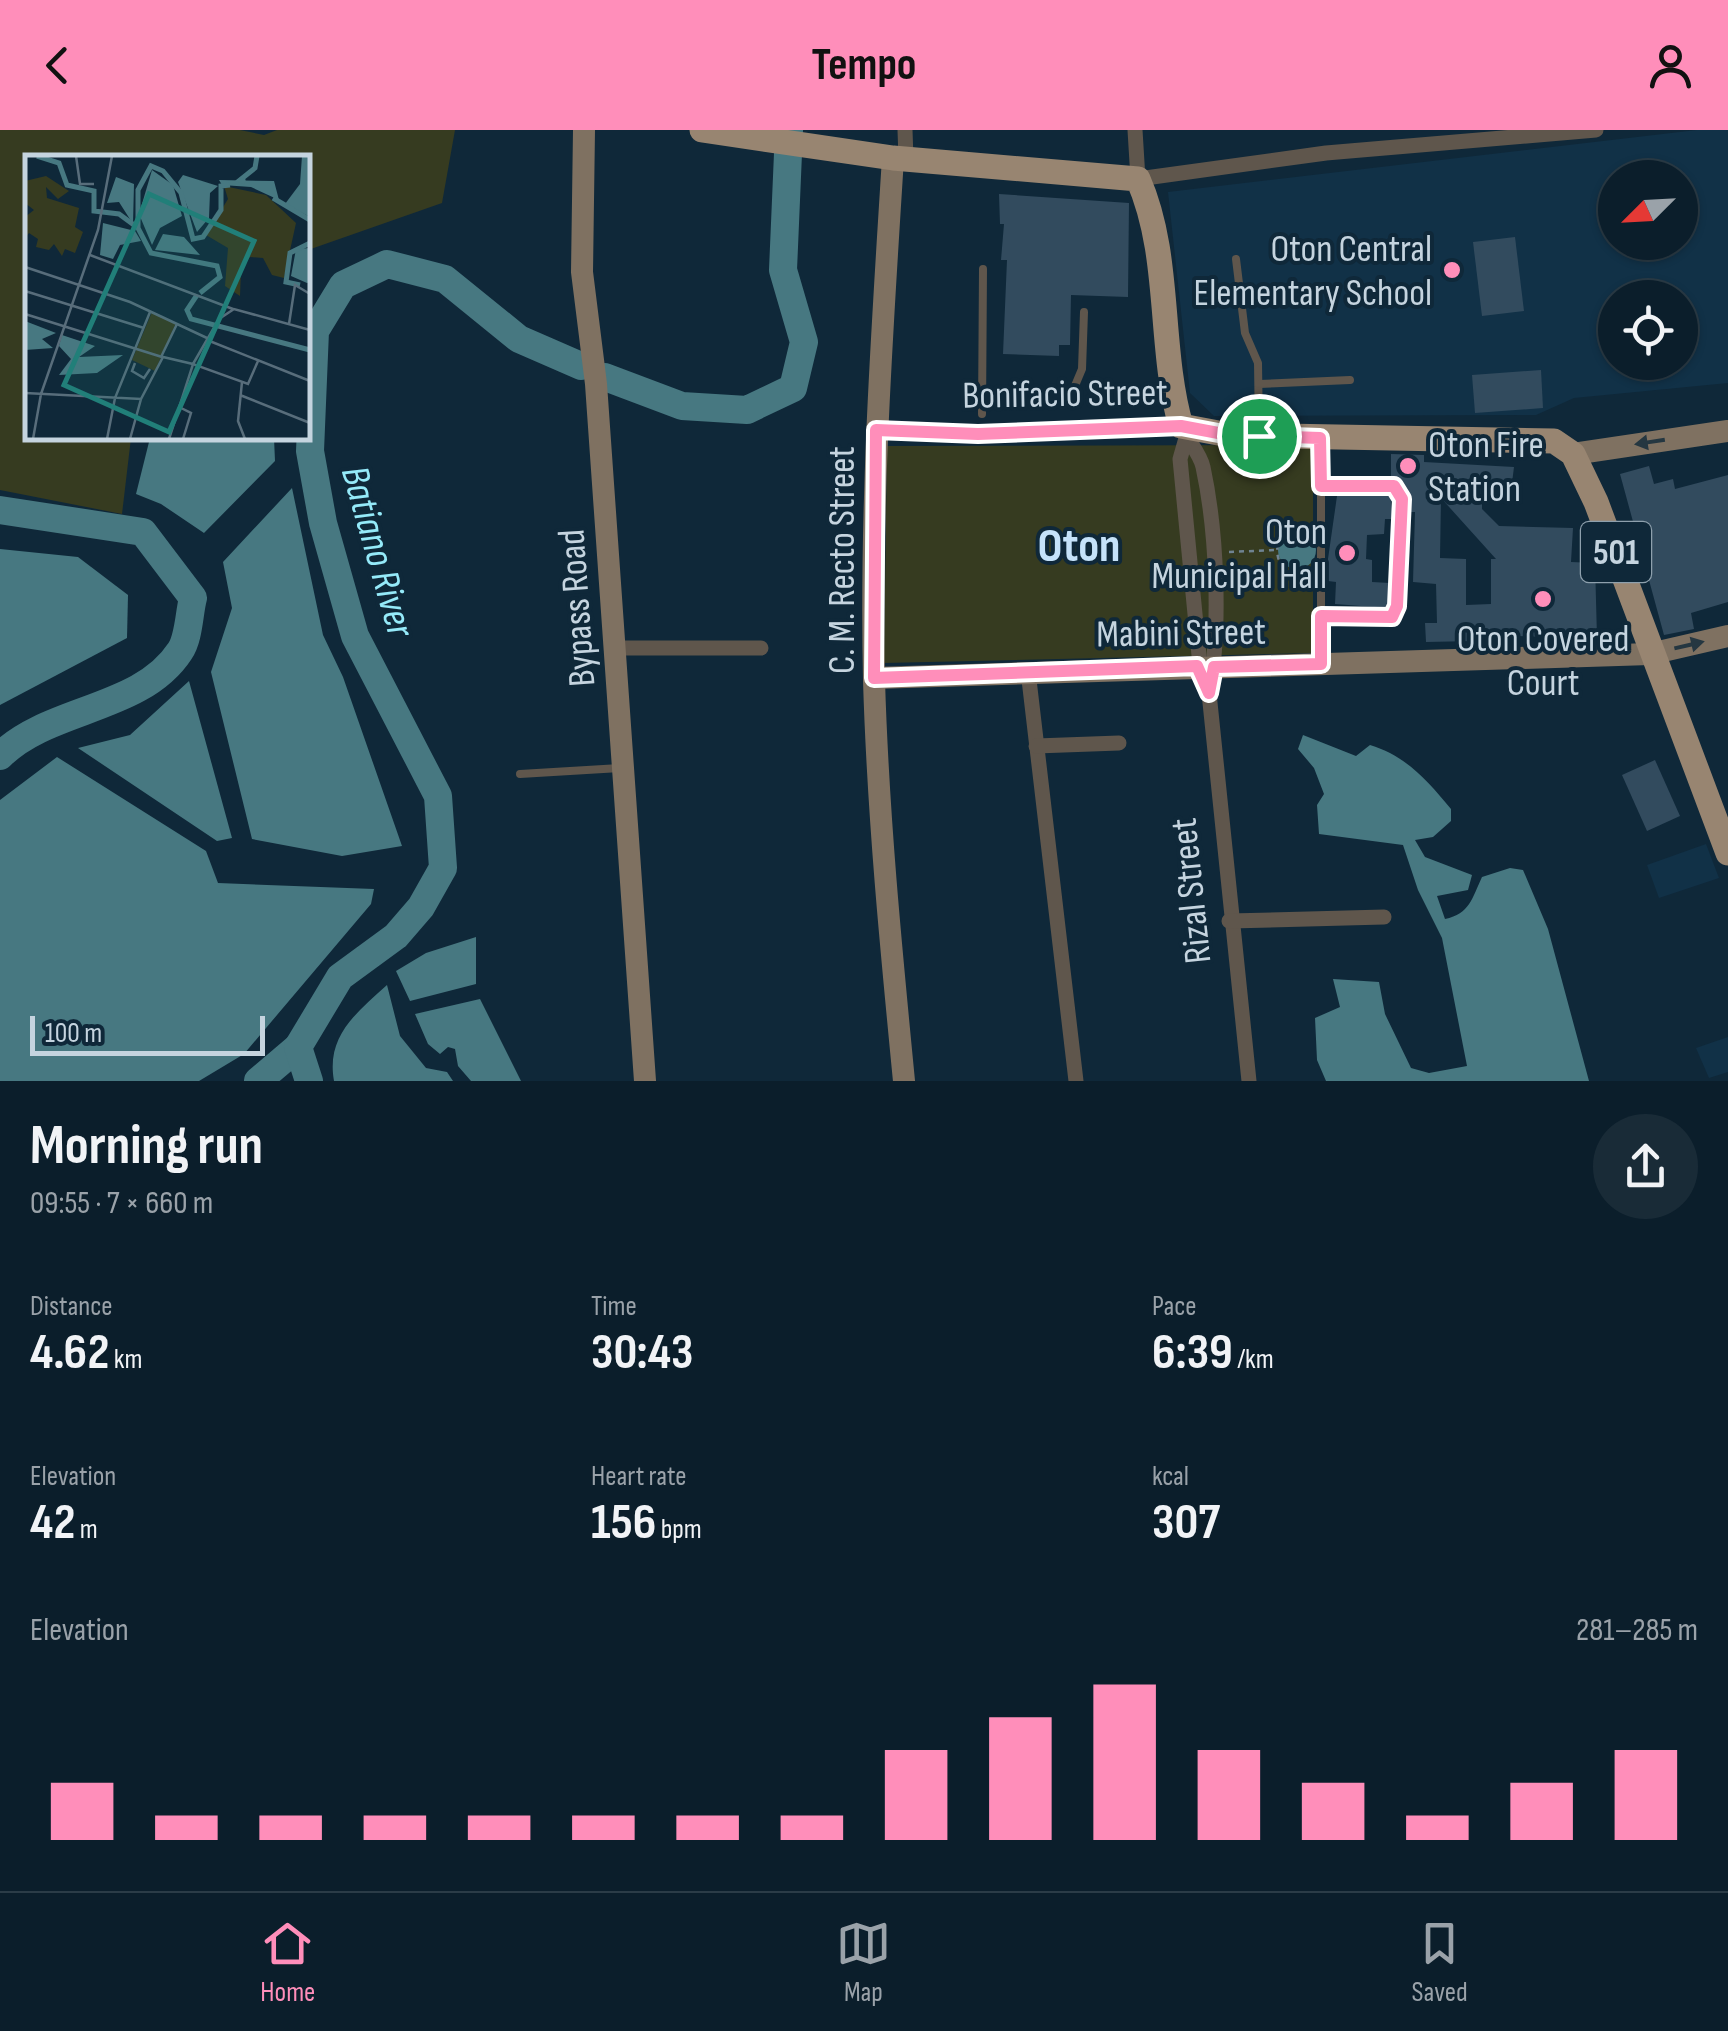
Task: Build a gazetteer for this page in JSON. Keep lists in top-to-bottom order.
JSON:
{
  "streets": {
    "main road": ["Bonifacio Street", "501", "Rizal Street"],
    "street": ["C. M. Recto Street", "Bypass Road", "Mabini Street"]
  },
  "crossings": [
    ["Bonifacio Street", "501"],
    ["Bonifacio Street", "C. M. Recto Street"],
    ["Bonifacio Street", "Rizal Street"],
    ["501", "Mabini Street"],
    ["C. M. Recto Street", "Mabini Street"],
    ["Mabini Street", "Rizal Street"]
  ],
  "districts": ["Oton"],
  "water": ["Batiano River"],
  "places": [
    "Oton Central Elementary School",
    "Oton Fire Station",
    "Oton Municipal Hall",
    "Oton Covered Court"
  ],
  "scale_bar": "100 m",
  "north": "bottom left",
  "page": {
    "header": "Tempo",
    "scale": "100 m",
    "heading": ["Morning run", "09:55 · 7 × 660 m"],
    "stats": [
      ["Distance", "4.62 km"],
      ["Time", "30:43"],
      ["Pace", "6:39 /km"],
      ["Elevation", "42 m"],
      ["Heart rate", "156 bpm"],
      ["kcal", "307"]
    ],
    "chart": ["Elevation", "281–285 m"],
    "tabs": ["Home", "Map", "Saved"]
  }
}
